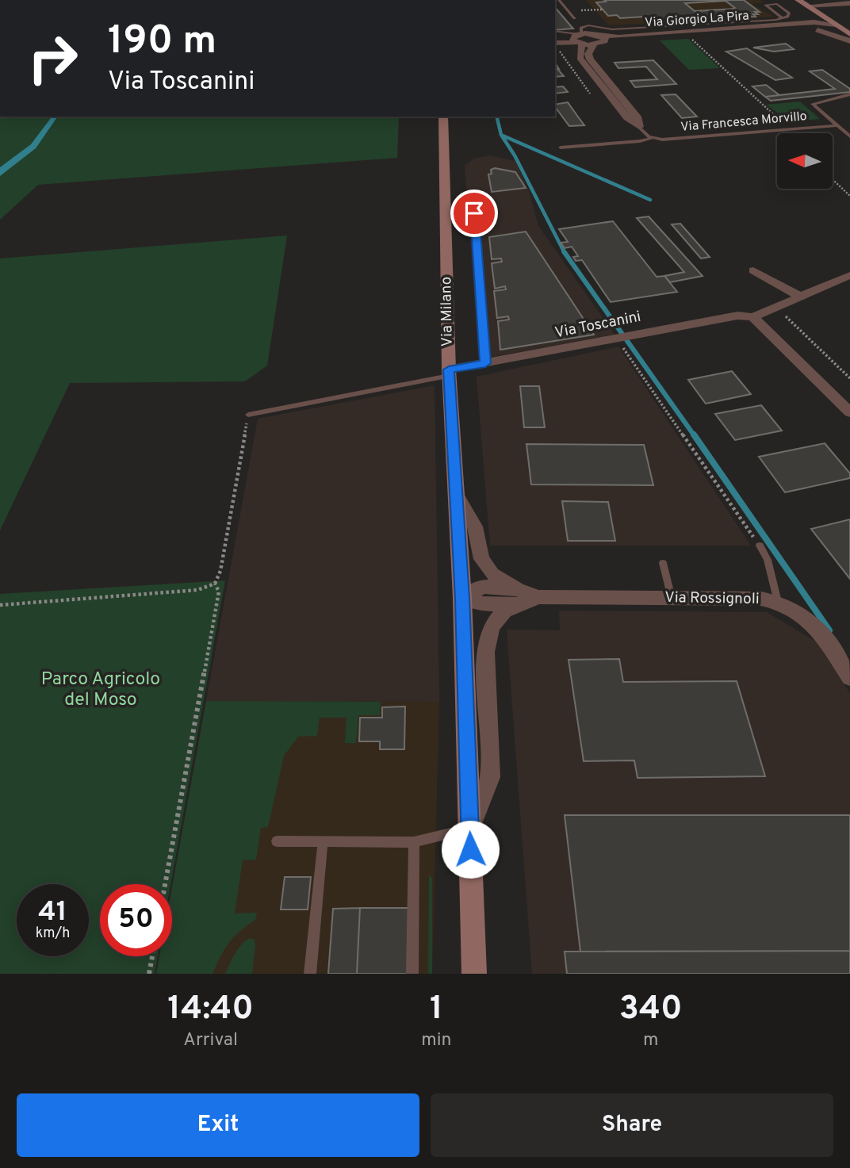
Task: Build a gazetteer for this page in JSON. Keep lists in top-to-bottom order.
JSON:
{
  "streets": {
    "main road": ["Via Milano"],
    "street": ["Via Giorgio La Pira", "Via Toscanini", "Via Rossignoli"],
    "lane": ["Via Francesca Morvillo"]
  },
  "crossings": [
    ["Via Milano", "Via Toscanini"],
    ["Via Milano", "Via Rossignoli"]
  ],
  "parks": ["Parco Agricolo del Moso"],
  "north": "left",
  "page": {
    "turn": ["190 m", "Via Toscanini"],
    "speed": "41 km/h",
    "limit": "50",
    "eta": [
      "14:40",
      "Arrival",
      "1",
      "min",
      "340",
      "m"
    ],
    "buttons": ["Exit", "Share"]
  }
}
